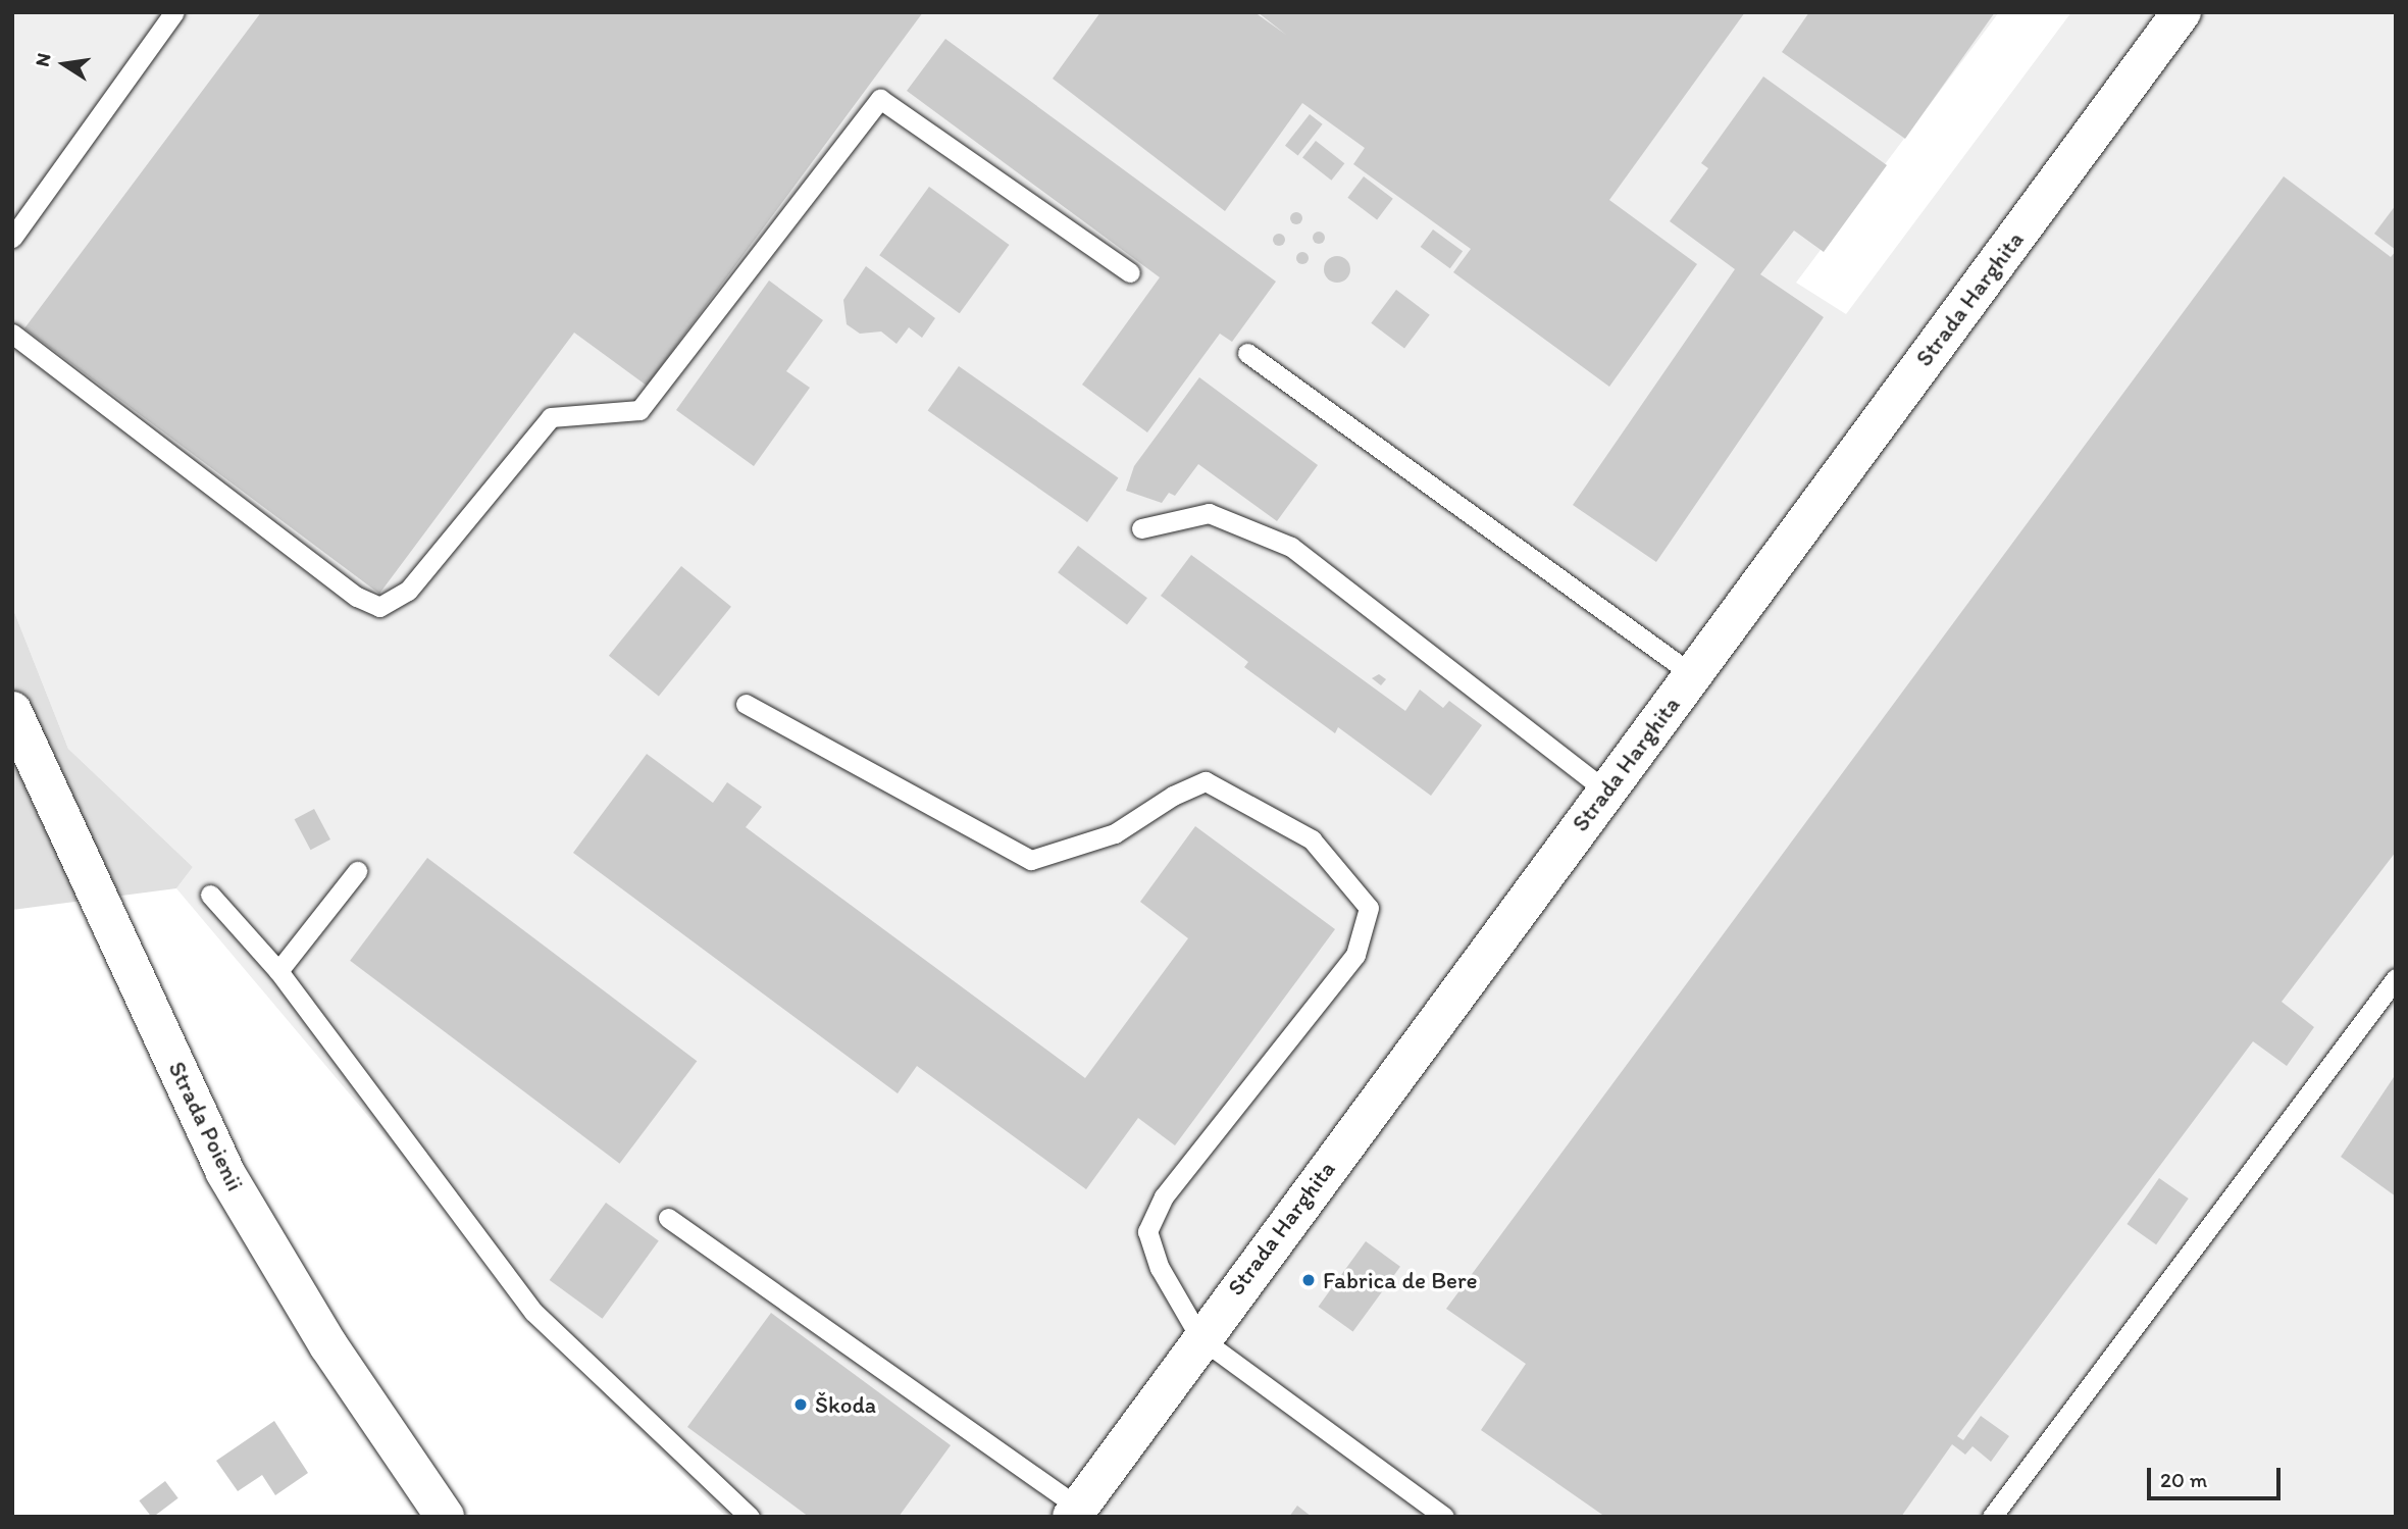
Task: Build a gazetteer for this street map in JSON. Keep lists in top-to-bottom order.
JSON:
{
  "streets": {
    "main road": ["Strada Harghita", "Strada Poienii"]
  },
  "places": ["Fabrica de Bere", "Škoda"],
  "scale_bar": "20 m",
  "north": "left"
}
